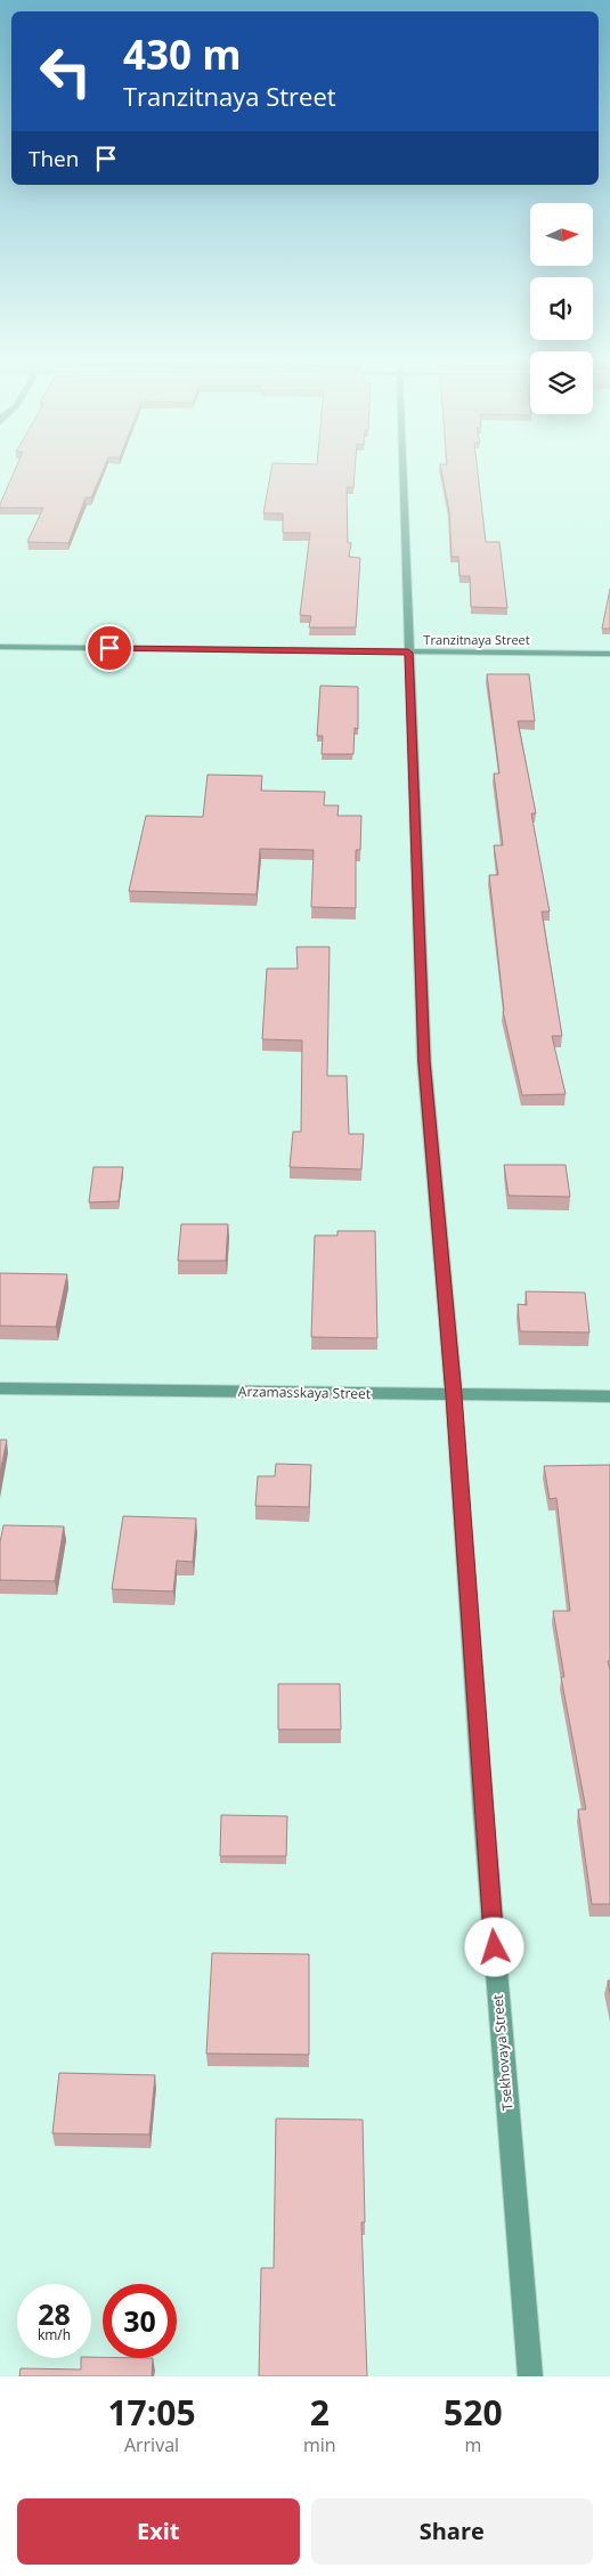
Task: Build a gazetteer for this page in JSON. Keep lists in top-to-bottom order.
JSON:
{
  "streets": {
    "street": ["Tranzitnaya Street", "Arzamasskaya Street", "Tsekhovaya Street"]
  },
  "crossings": [
    ["Tranzitnaya Street", "Tsekhovaya Street"],
    ["Arzamasskaya Street", "Tsekhovaya Street"]
  ],
  "north": "right",
  "page": {
    "turn": ["430 m", "Tranzitnaya Street"],
    "then": "Then",
    "speed": "28 km/h",
    "limit": "30",
    "eta": [
      "17:05",
      "Arrival",
      "2",
      "min",
      "520",
      "m"
    ],
    "buttons": ["Exit", "Share"]
  }
}
